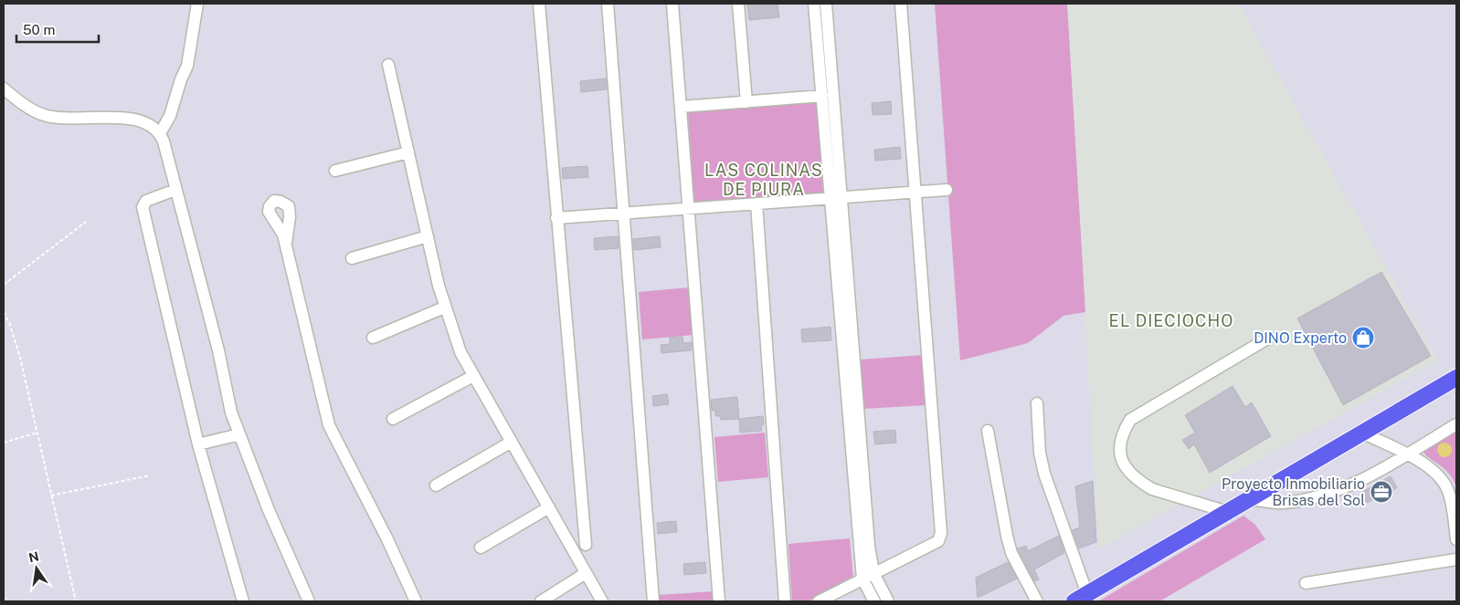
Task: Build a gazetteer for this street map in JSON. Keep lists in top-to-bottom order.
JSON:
{
  "districts": ["LAS COLINAS DE PIURA", "EL DIECIOCHO"],
  "places": {
    "shop": ["DINO Experto"],
    "office": ["Proyecto Inmobiliario Brisas del Sol"]
  },
  "scale_bar": "50 m",
  "north": "top"
}
